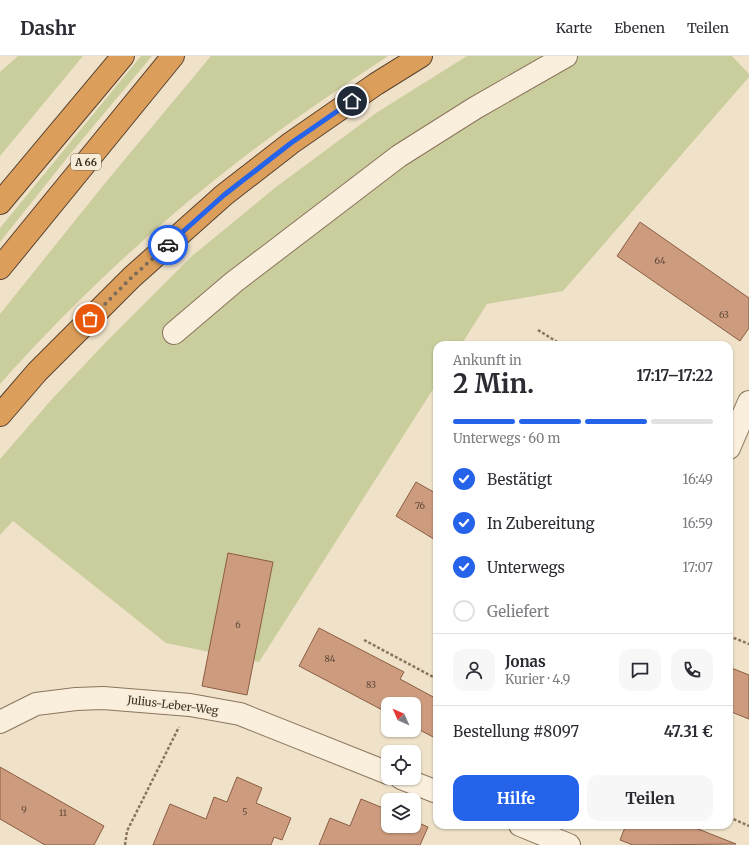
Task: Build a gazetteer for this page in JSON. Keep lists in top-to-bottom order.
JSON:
{
  "streets": {
    "highway": ["A 66"],
    "street": ["Julius-Leber-Weg"]
  },
  "house_numbers": [
    "64",
    "63",
    "76",
    "6",
    "84",
    "83",
    "9",
    "5",
    "11"
  ],
  "north": "top left",
  "page": {
    "header": "Dashr",
    "nav": ["Karte", "Ebenen", "Teilen"],
    "heading": ["2 Min.", "Ankunft in", "17:17–17:22"],
    "panel": [
      "Jonas",
      "Kurier · 4.9",
      "Bestellung #8097",
      "47.31 €"
    ],
    "bar": "Unterwegs · 60 m",
    "list": [
      ["Bestätigt", "16:49"],
      ["In Zubereitung", "16:59"],
      ["Unterwegs", "17:07"],
      "Geliefert"
    ],
    "buttons": ["Hilfe", "Teilen"]
  }
}
